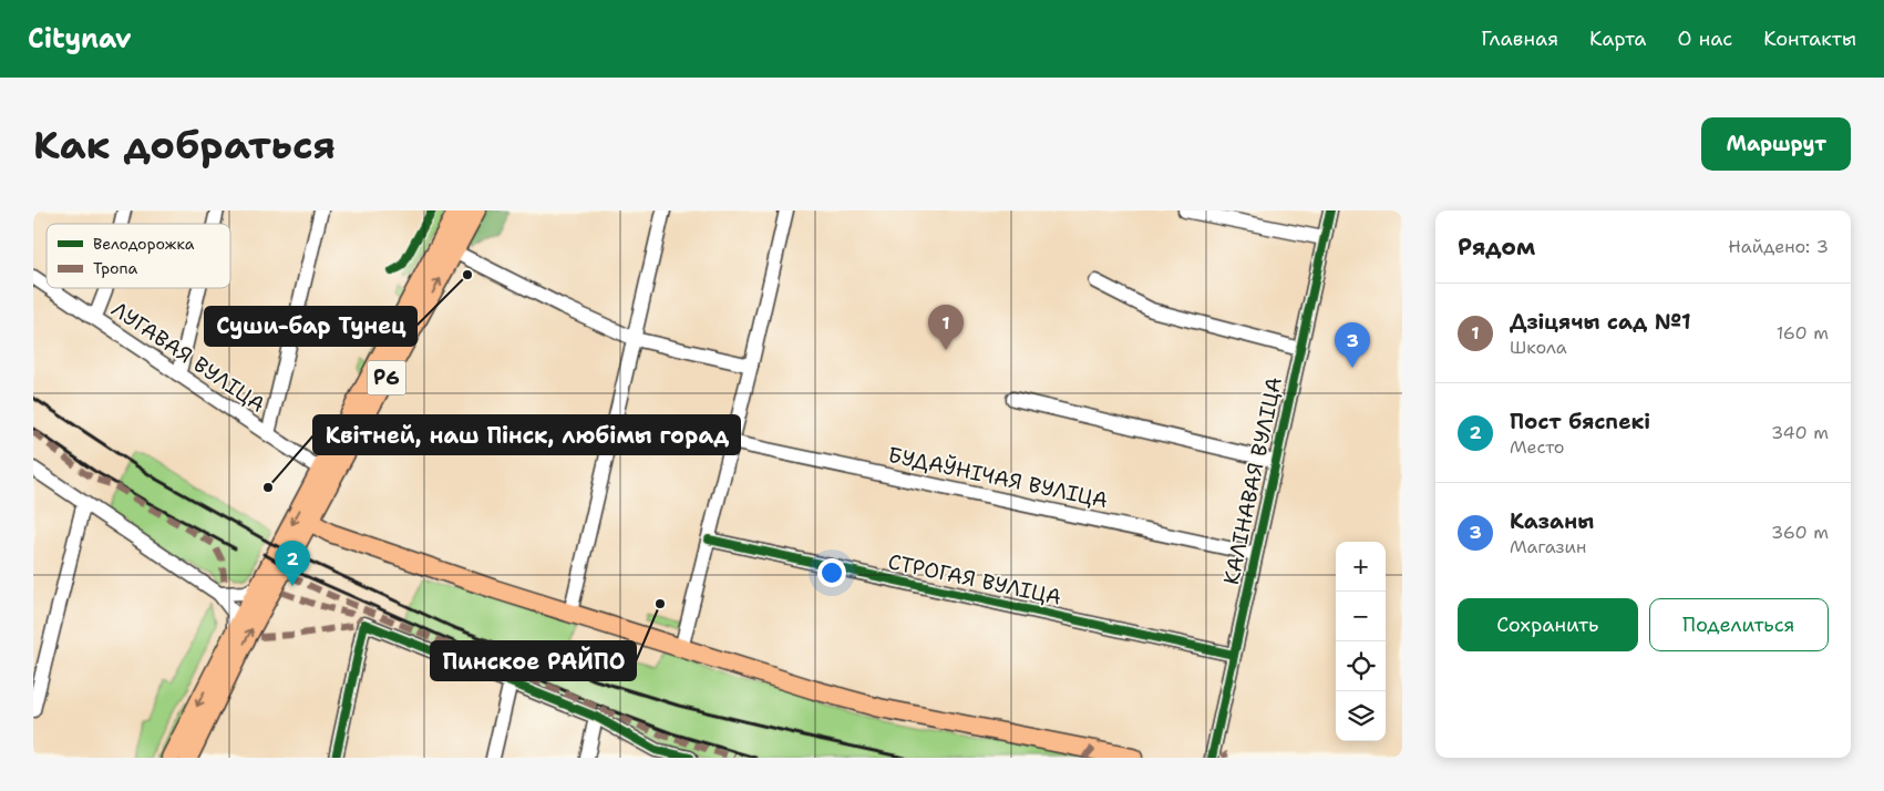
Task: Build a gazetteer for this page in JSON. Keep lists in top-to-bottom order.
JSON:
{
  "streets": {
    "main road": ["Р6"],
    "street": [
      "ЛУГАВАЯ ВУЛІЦА",
      "БУДАЎНІЧАЯ ВУЛІЦА",
      "КАЛІНАВАЯ ВУЛІЦА",
      "СТРОГАЯ ВУЛІЦА"
    ]
  },
  "crossings": [
    ["ЛУГАВАЯ ВУЛІЦА", "Р6"],
    ["БУДАЎНІЧАЯ ВУЛІЦА", "КАЛІНАВАЯ ВУЛІЦА"],
    ["КАЛІНАВАЯ ВУЛІЦА", "СТРОГАЯ ВУЛІЦА"]
  ],
  "places": ["Суши-бар Тунец", "Квітней, наш Пінск, любімы горад", "Пинское РАЙПО"],
  "legend": ["Велодорожка", "Тропа"],
  "page": {
    "header": "Citynav",
    "nav": [
      "Главная",
      "Карта",
      "О нас",
      "Контакты"
    ],
    "buttons": [
      "Маршрут",
      ["Сохранить", "Поделиться"]
    ],
    "title": "Как добраться",
    "heading": ["Рядом", "Найдено: 3"],
    "list": [
      {
        "mark": "1",
        "name": "Дзіцячы сад №1",
        "note": "Школа",
        "value": "160 m"
      },
      {
        "mark": "2",
        "name": "Пост бяспекі",
        "note": "Место",
        "value": "340 m"
      },
      {
        "mark": "3",
        "name": "Казаны",
        "note": "Магазин",
        "value": "360 m"
      }
    ],
    "pins": ["1", "3", "2"],
    "map_buttons": ["+", "−"]
  }
}
